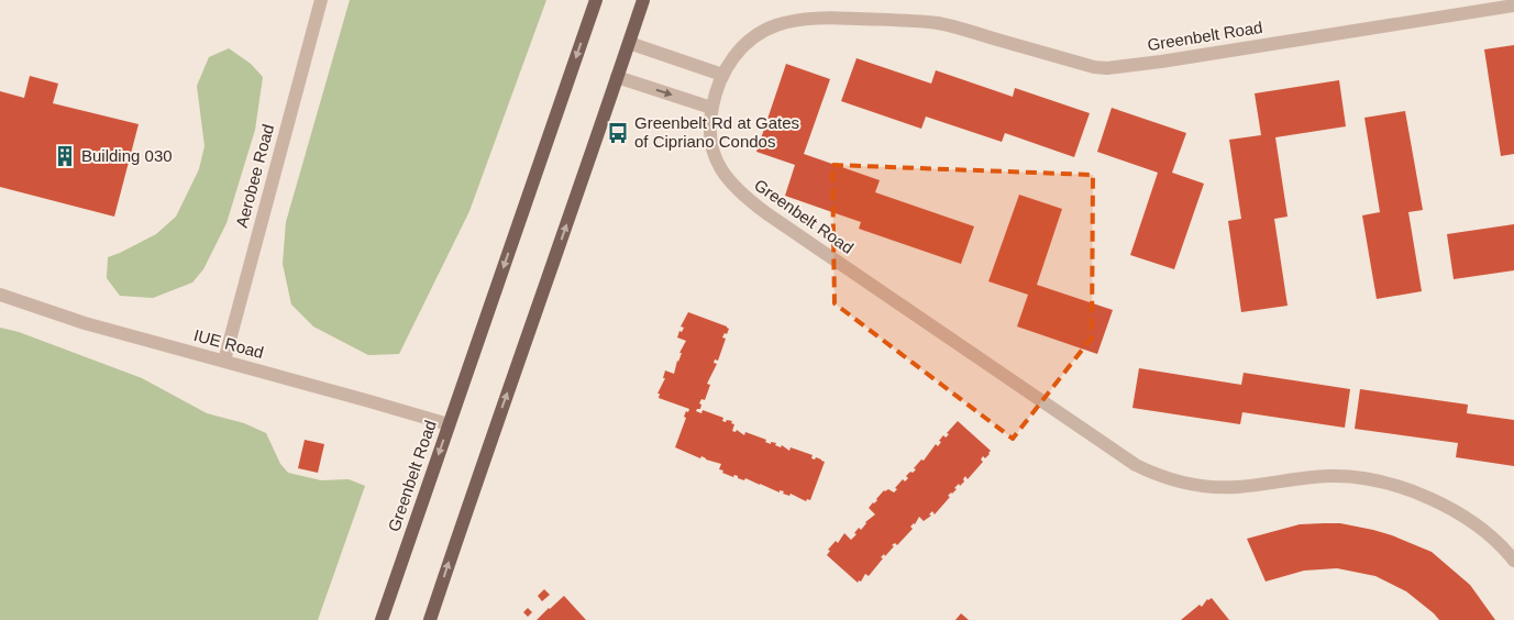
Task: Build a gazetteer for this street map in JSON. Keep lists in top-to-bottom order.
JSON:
{
  "streets": {
    "main road": ["Greenbelt Road"],
    "street": ["Aerobee Road", "IUE Road"]
  },
  "crossings": [
    ["Greenbelt Road", "IUE Road"],
    ["Aerobee Road", "IUE Road"]
  ],
  "places": {
    "bus stop": ["Greenbelt Rd at Gates of Cipriano Condos"],
    "building": ["Building 030"]
  }
}
